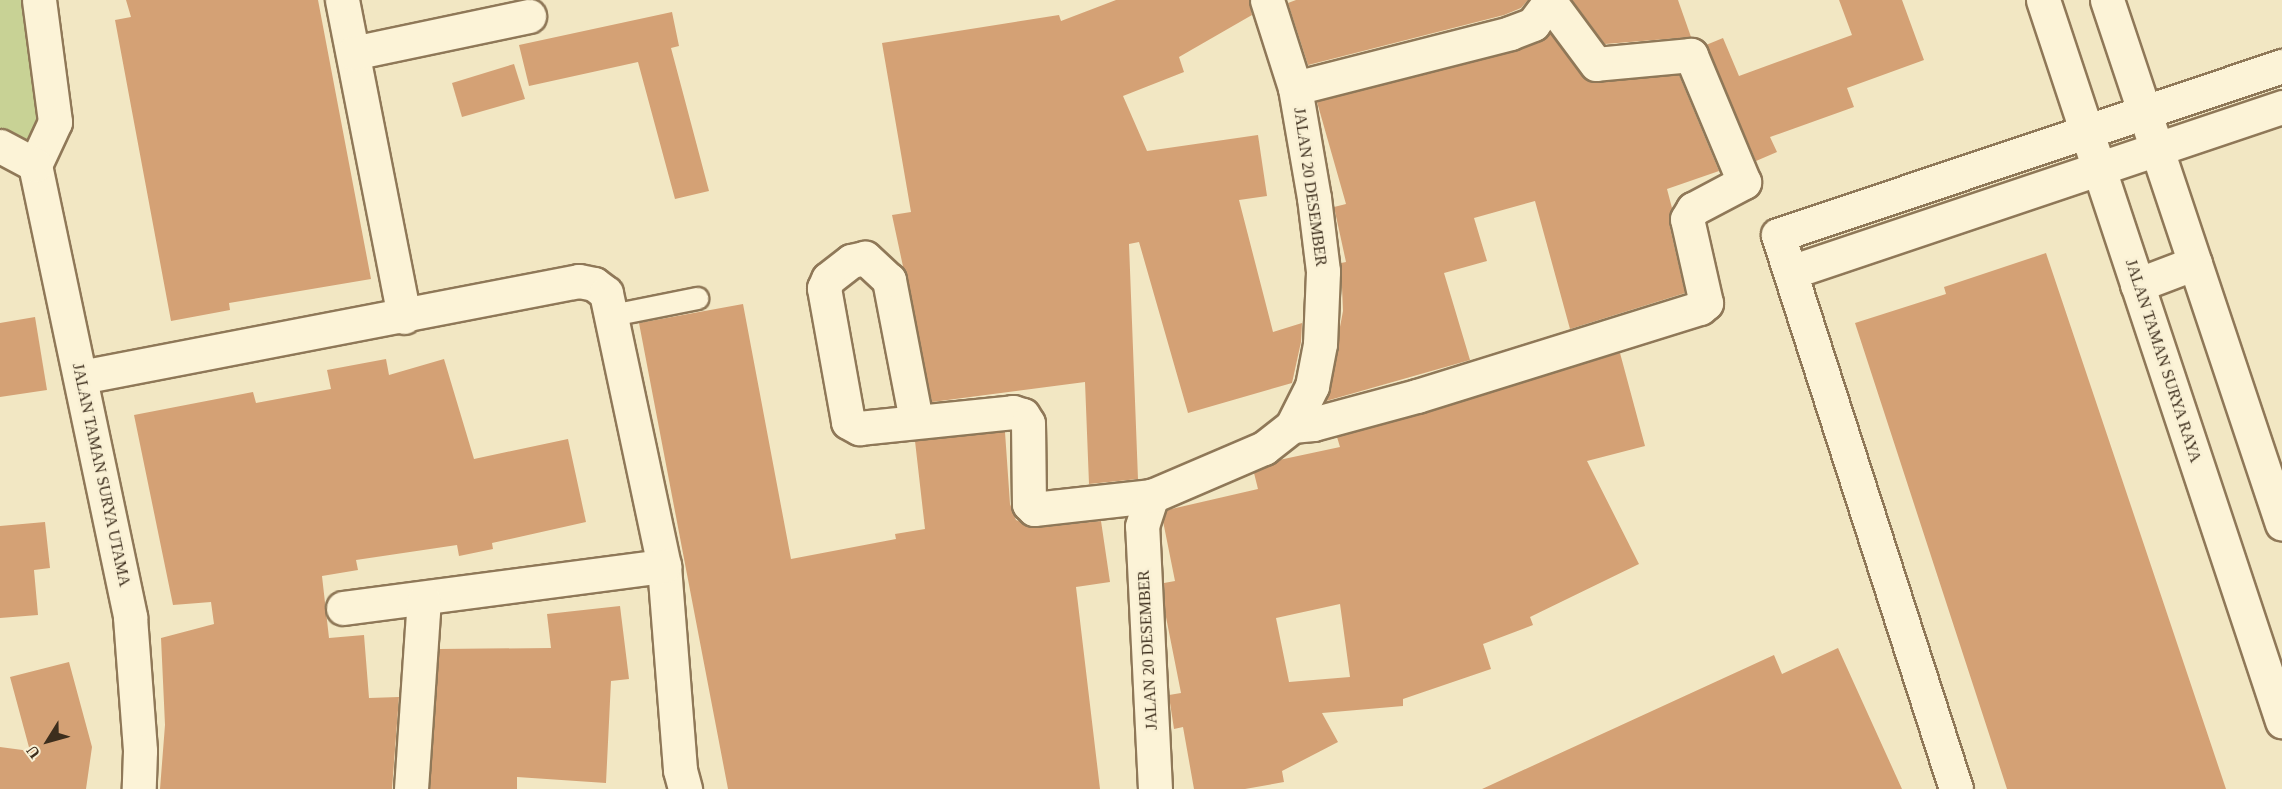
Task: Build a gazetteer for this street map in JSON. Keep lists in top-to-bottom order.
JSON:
{
  "streets": {
    "street": ["JALAN 20 DESEMBER", "JALAN TAMAN SURYA RAYA", "JALAN TAMAN SURYA UTAMA"]
  },
  "north": "bottom left"
}
